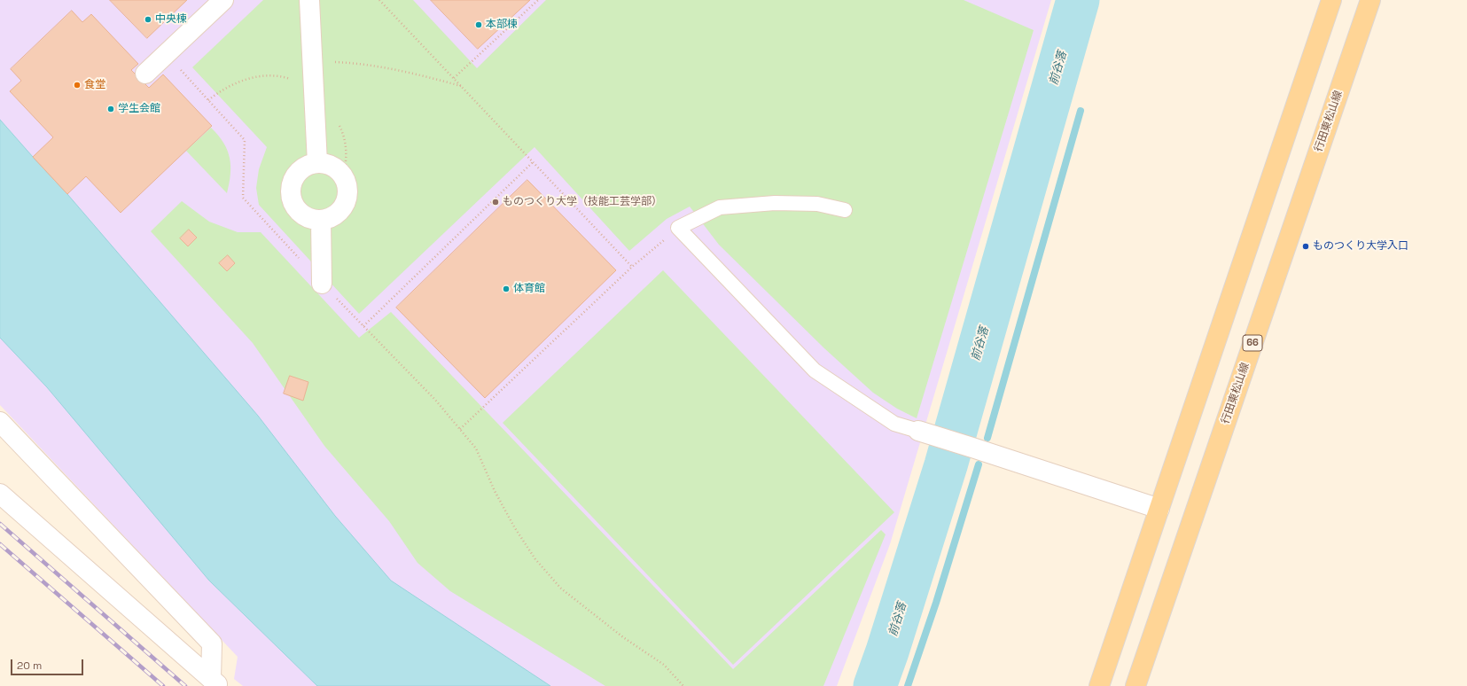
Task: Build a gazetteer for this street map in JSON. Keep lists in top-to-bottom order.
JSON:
{
  "streets": {
    "main road": ["行田東松山線", "66"]
  },
  "water": ["前谷落"],
  "places": [
    "中央棟",
    "本部棟",
    "食堂",
    "学生会館",
    "ものつくり大学（技能工芸学部）",
    "ものつくり大学入口",
    "体育館"
  ],
  "scale_bar": "20 m"
}
